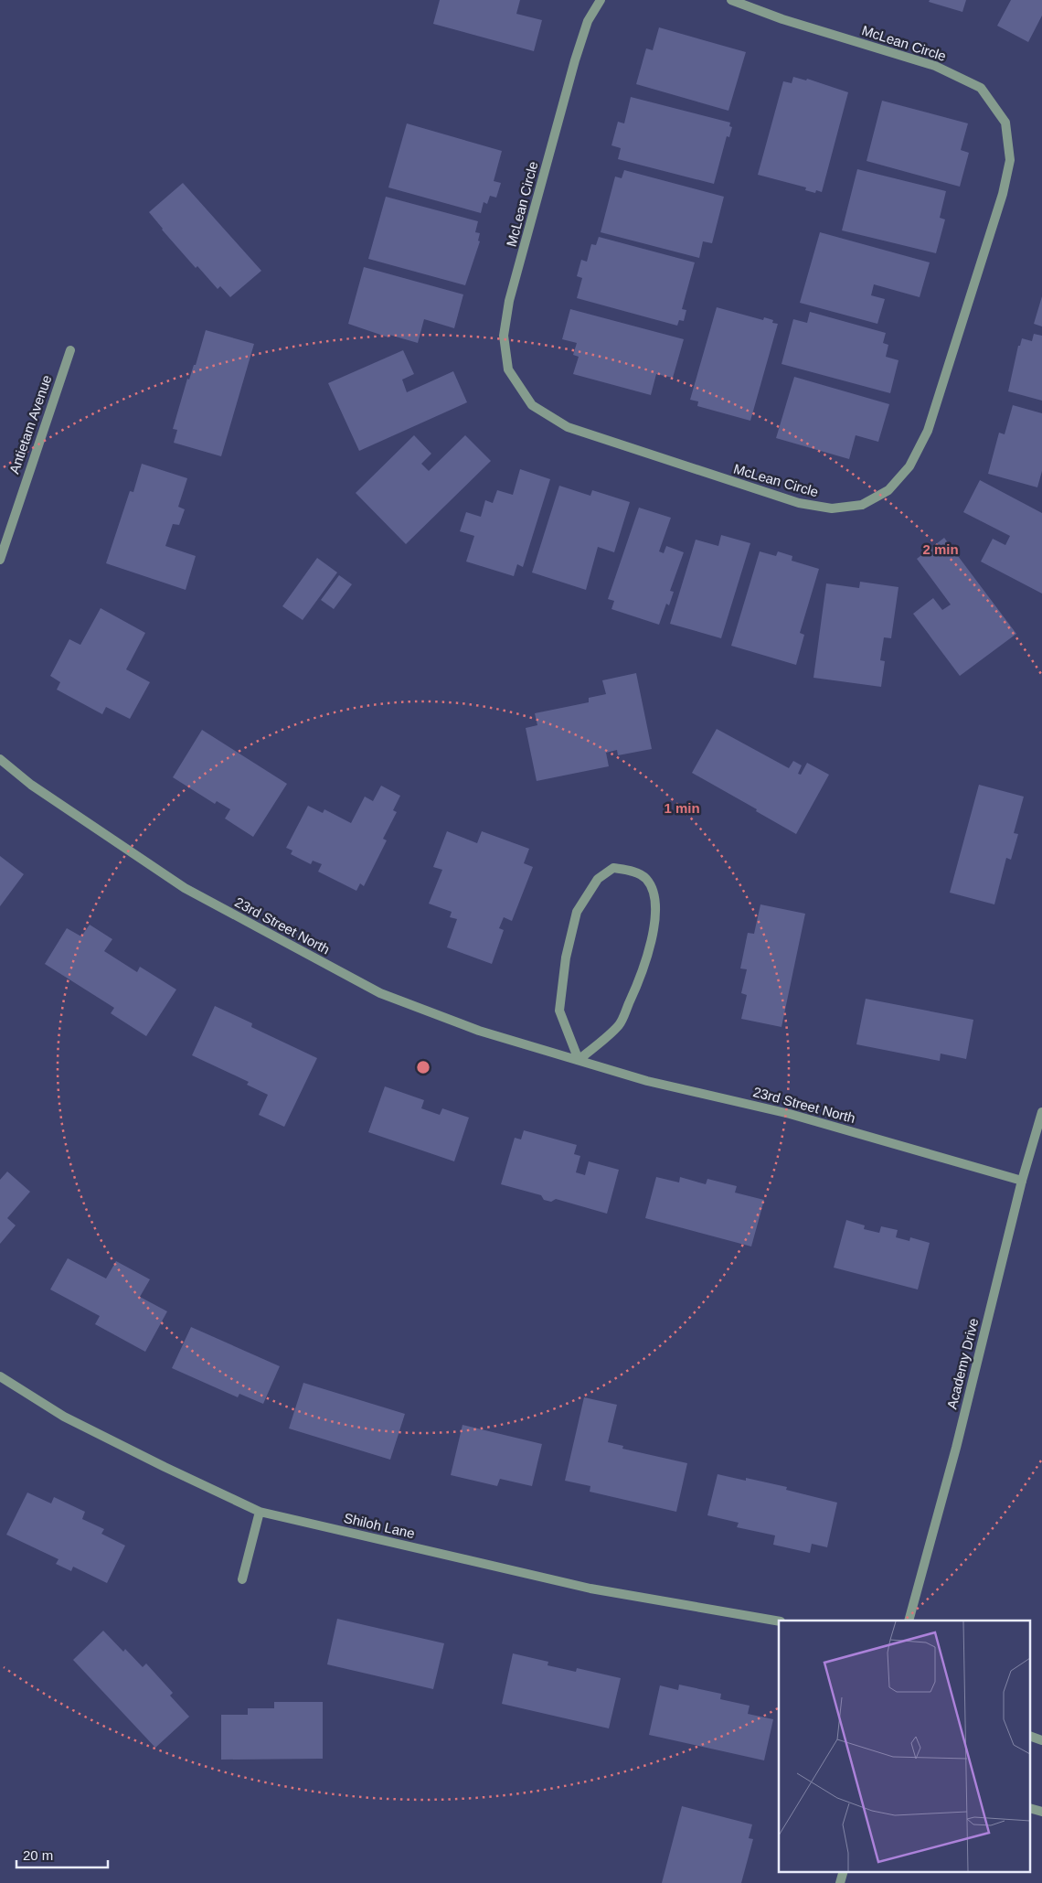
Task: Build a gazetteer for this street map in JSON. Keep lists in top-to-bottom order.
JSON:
{
  "streets": {
    "street": [
      "McLean Circle",
      "Antietam Avenue",
      "23rd Street North",
      "Academy Drive",
      "Shiloh Lane"
    ]
  },
  "crossings": [
    ["23rd Street North", "Academy Drive"]
  ],
  "scale_bar": "20 m",
  "rings": ["2 min", "1 min"]
}
